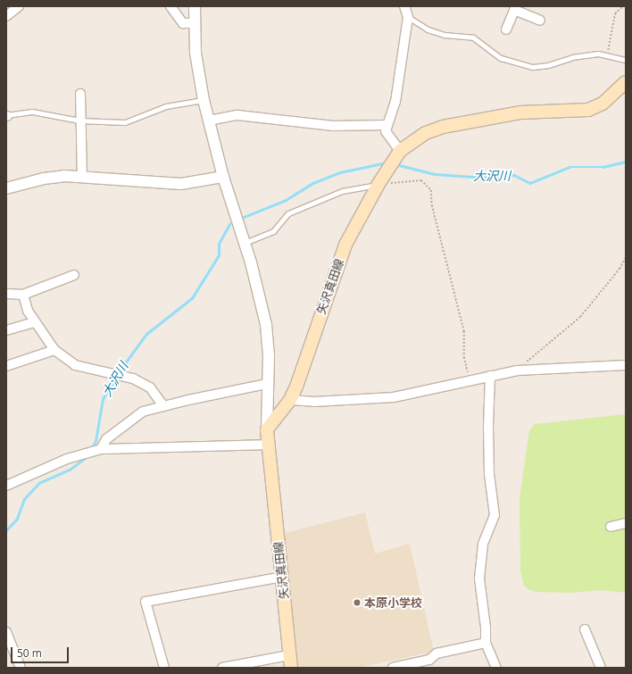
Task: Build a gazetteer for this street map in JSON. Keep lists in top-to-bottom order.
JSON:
{
  "streets": {
    "main road": ["矢沢真田線"]
  },
  "water": ["大沢川"],
  "places": ["本原小学校"],
  "scale_bar": "50 m"
}
